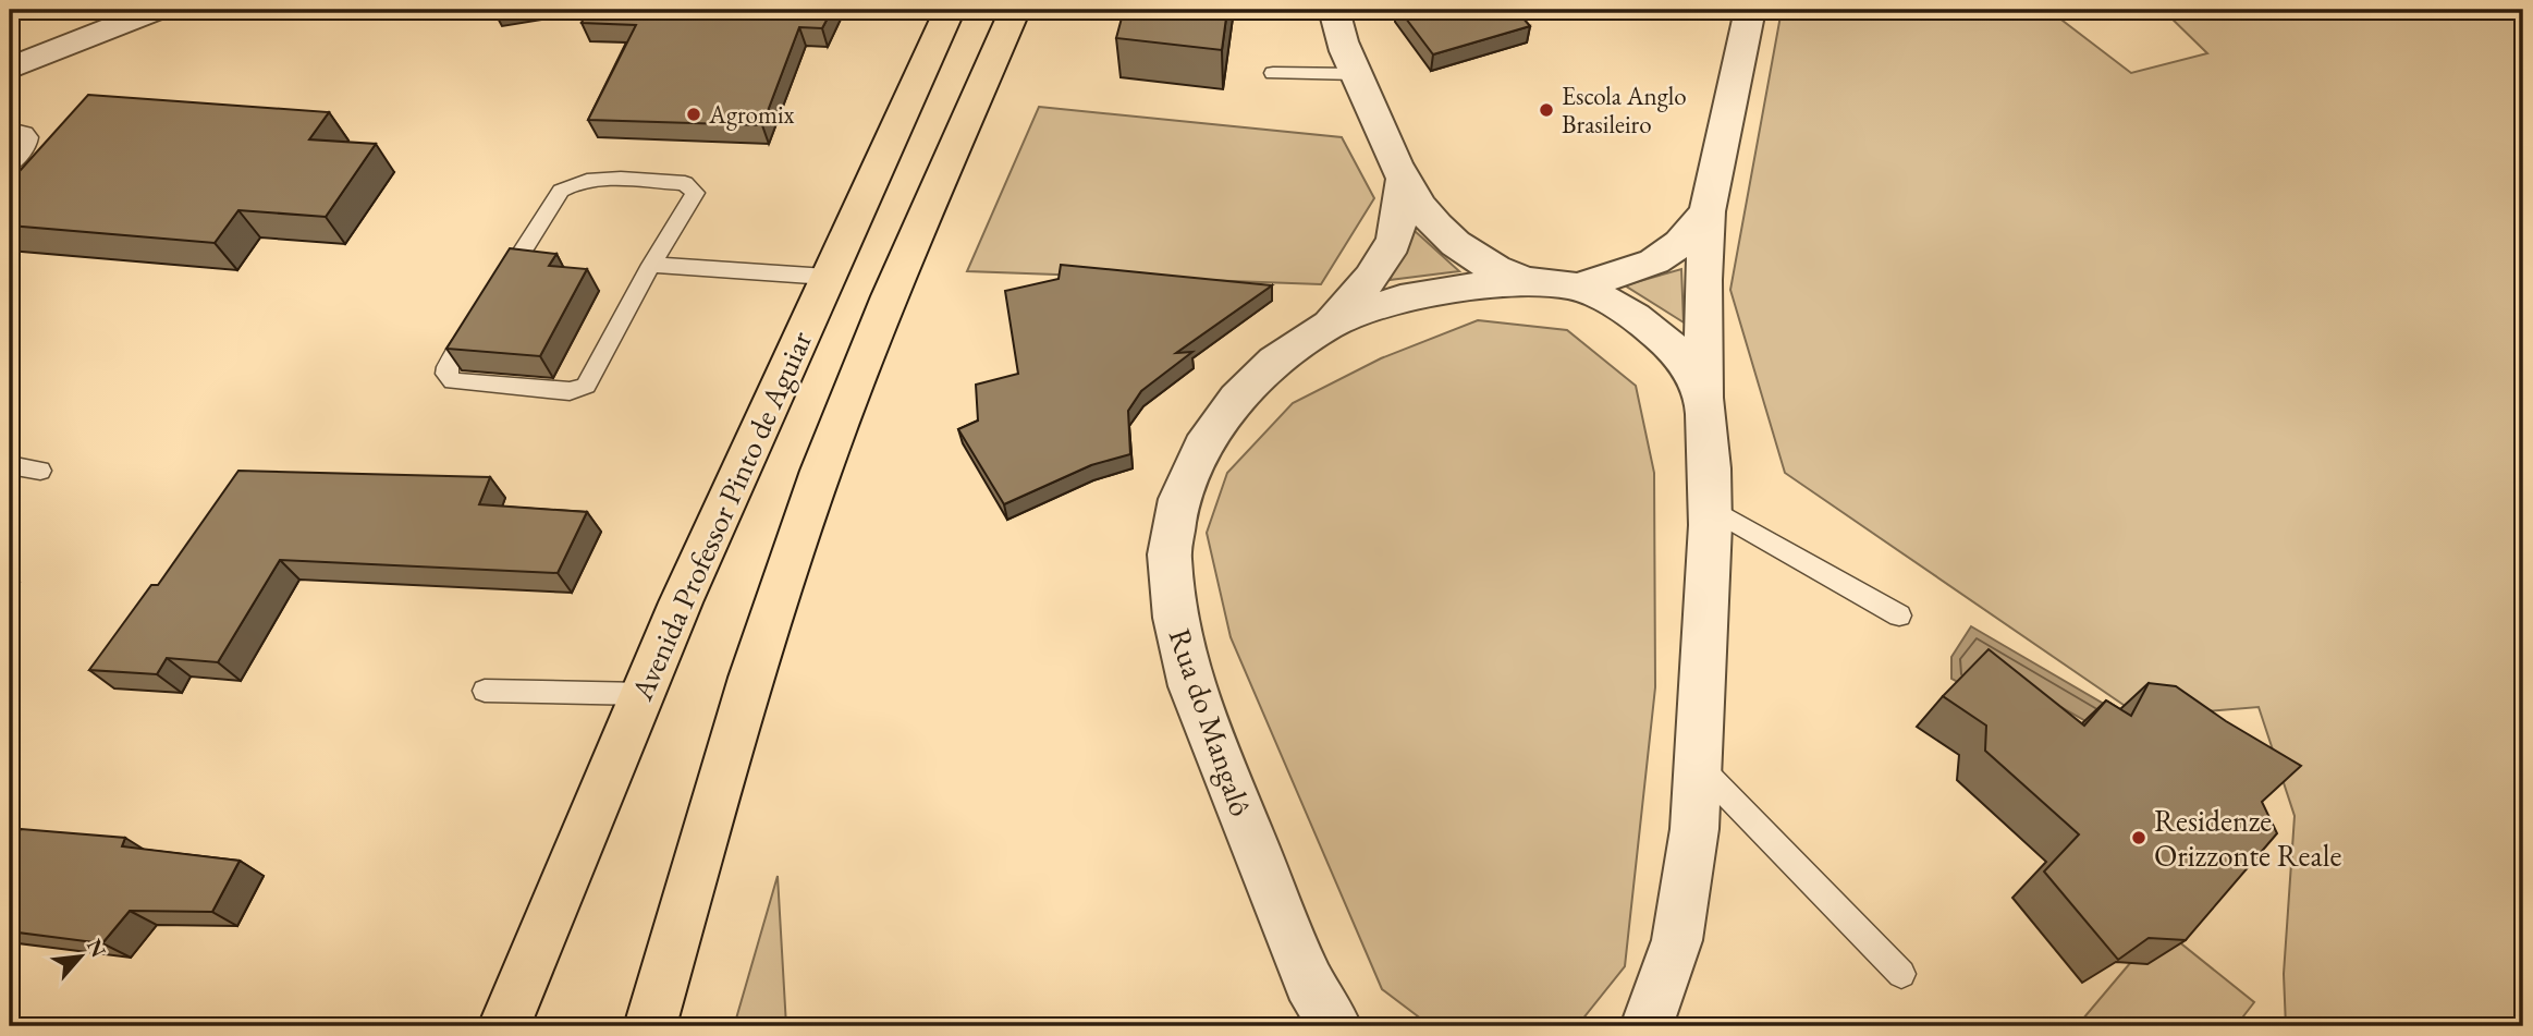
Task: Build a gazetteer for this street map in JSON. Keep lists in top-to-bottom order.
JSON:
{
  "streets": {
    "main road": ["Avenida Professor Pinto de Aguiar"],
    "street": ["Rua do Mangalô"]
  },
  "places": ["Escola Anglo Brasileiro", "Agromix", "Residenze Orizzonte Reale"],
  "north": "top right"
}
